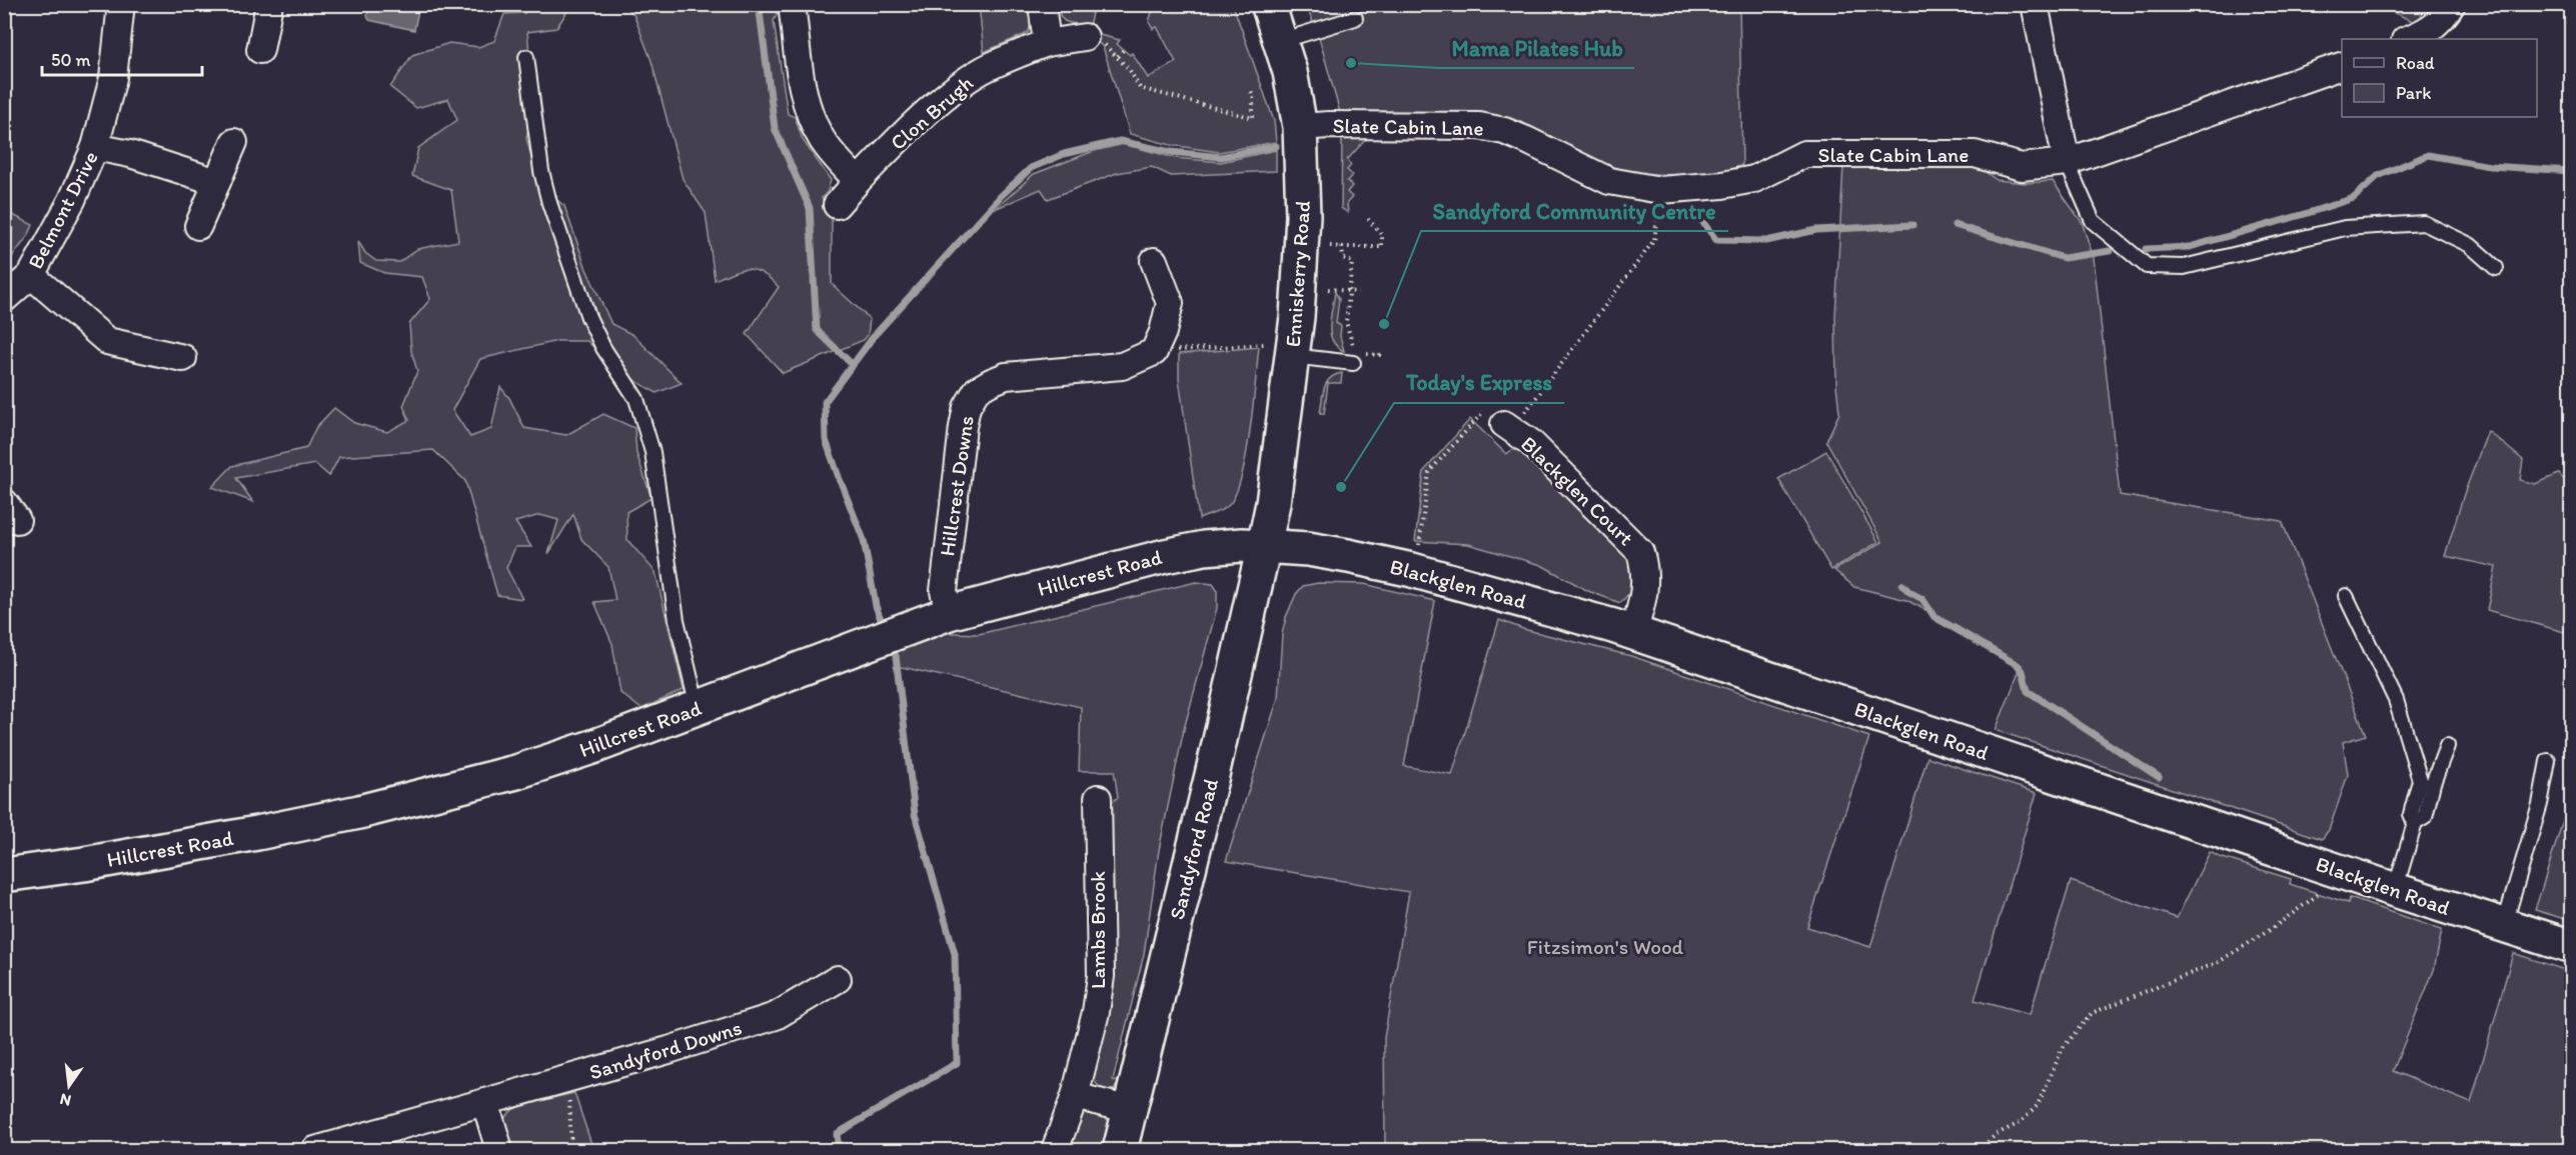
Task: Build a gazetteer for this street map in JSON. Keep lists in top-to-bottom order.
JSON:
{
  "streets": {
    "street": [
      "Clon Brugh",
      "Slate Cabin Lane",
      "Belmont Drive",
      "Enniskerry Road",
      "Hillcrest Downs",
      "Blackglen Court",
      "Hillcrest Road",
      "Blackglen Road",
      "Sandyford Road",
      "Lambs Brook",
      "Sandyford Downs"
    ]
  },
  "crossings": [
    ["Slate Cabin Lane", "Enniskerry Road"],
    ["Enniskerry Road", "Hillcrest Road"],
    ["Enniskerry Road", "Blackglen Road"],
    ["Enniskerry Road", "Sandyford Road"],
    ["Hillcrest Downs", "Hillcrest Road"],
    ["Blackglen Court", "Blackglen Road"],
    ["Hillcrest Road", "Blackglen Road"],
    ["Hillcrest Road", "Sandyford Road"],
    ["Blackglen Road", "Sandyford Road"]
  ],
  "parks": ["Fitzsimon's Wood"],
  "places": ["Mama Pilates Hub", "Sandyford Community Centre", "Today's Express"],
  "legend": ["Road", "Park"],
  "scale_bar": "50 m",
  "north": "bottom"
}
